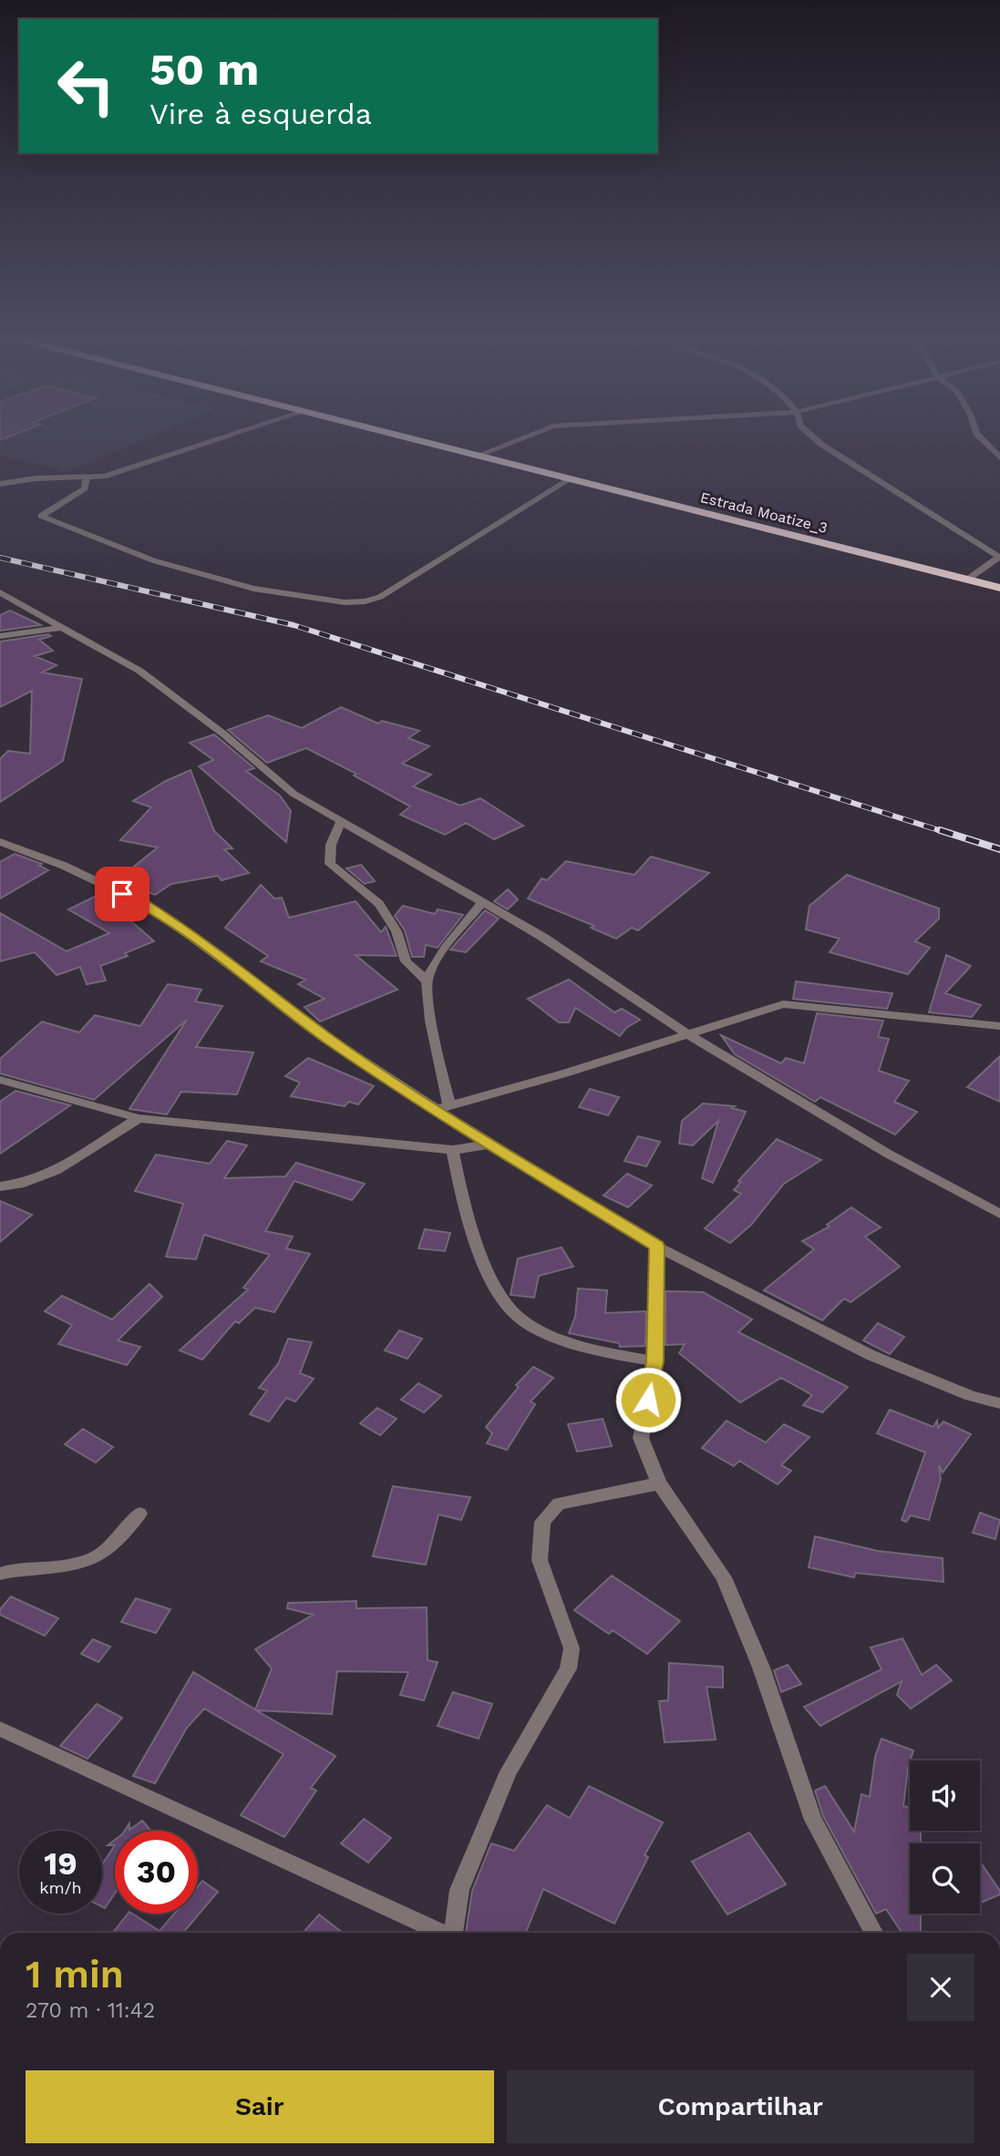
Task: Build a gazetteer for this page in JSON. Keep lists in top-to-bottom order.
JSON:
{
  "streets": {
    "highway": ["Estrada Moatize_3"]
  },
  "page": {
    "turn": ["50 m", "Vire à esquerda"],
    "speed": "19 km/h",
    "limit": "30",
    "heading": ["1 min", "270 m · 11:42"],
    "buttons": ["Sair", "Compartilhar"]
  }
}
